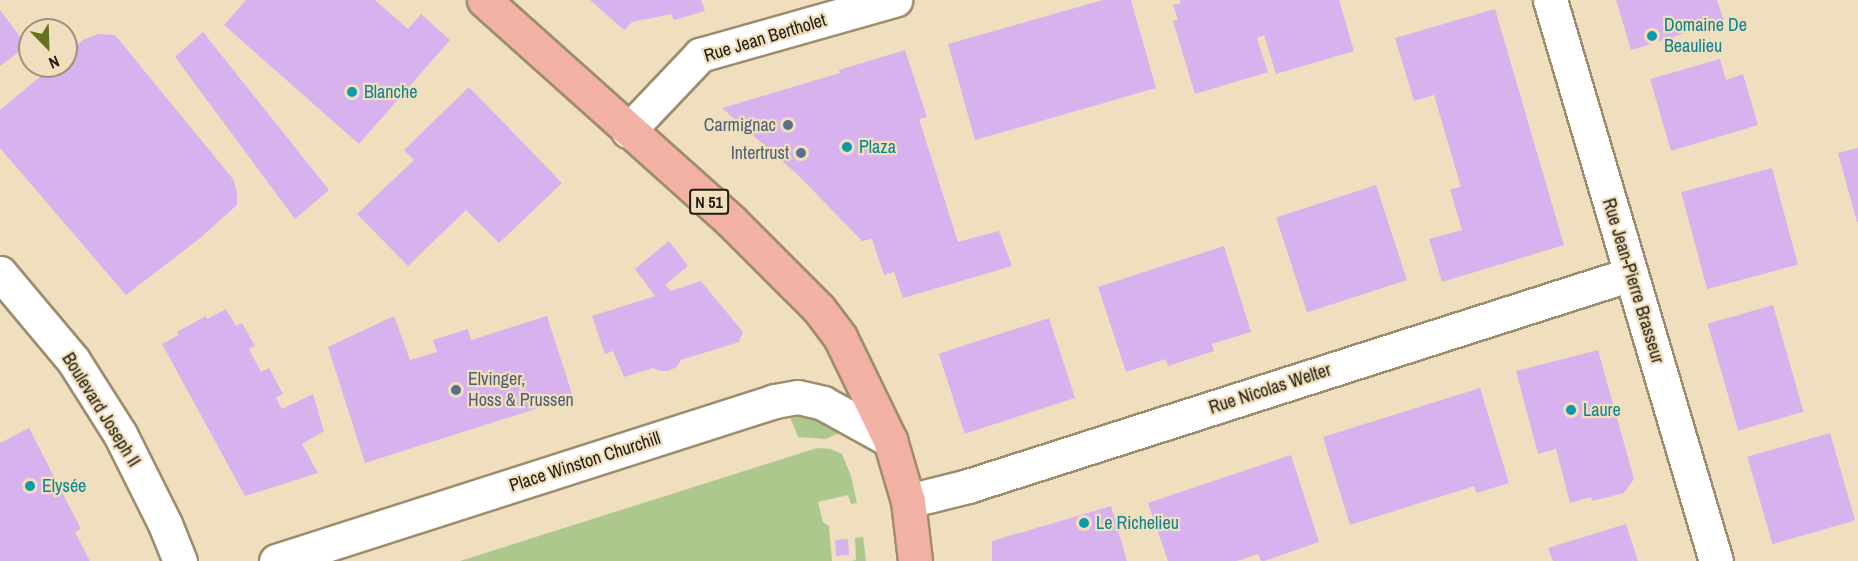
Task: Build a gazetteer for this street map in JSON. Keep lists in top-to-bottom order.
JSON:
{
  "streets": {
    "main road": ["N 51"],
    "street": [
      "Rue Jean Bertholet",
      "Rue Jean-Pierre Brasseur",
      "Rue Nicolas Welter",
      "Boulevard Joseph II",
      "Place Winston Churchill"
    ]
  },
  "crossings": [
    ["Rue Jean Bertholet", "N 51"],
    ["N 51", "Rue Nicolas Welter"],
    ["N 51", "Place Winston Churchill"],
    ["Rue Jean-Pierre Brasseur", "Rue Nicolas Welter"]
  ],
  "places": [
    "Domaine De Beaulieu",
    "Blanche",
    "Carmignac",
    "Plaza",
    "Intertrust",
    "Elvinger, Hoss & Prussen",
    "Laure",
    "Elysée",
    "Le Richelieu"
  ],
  "north": "bottom right"
}
